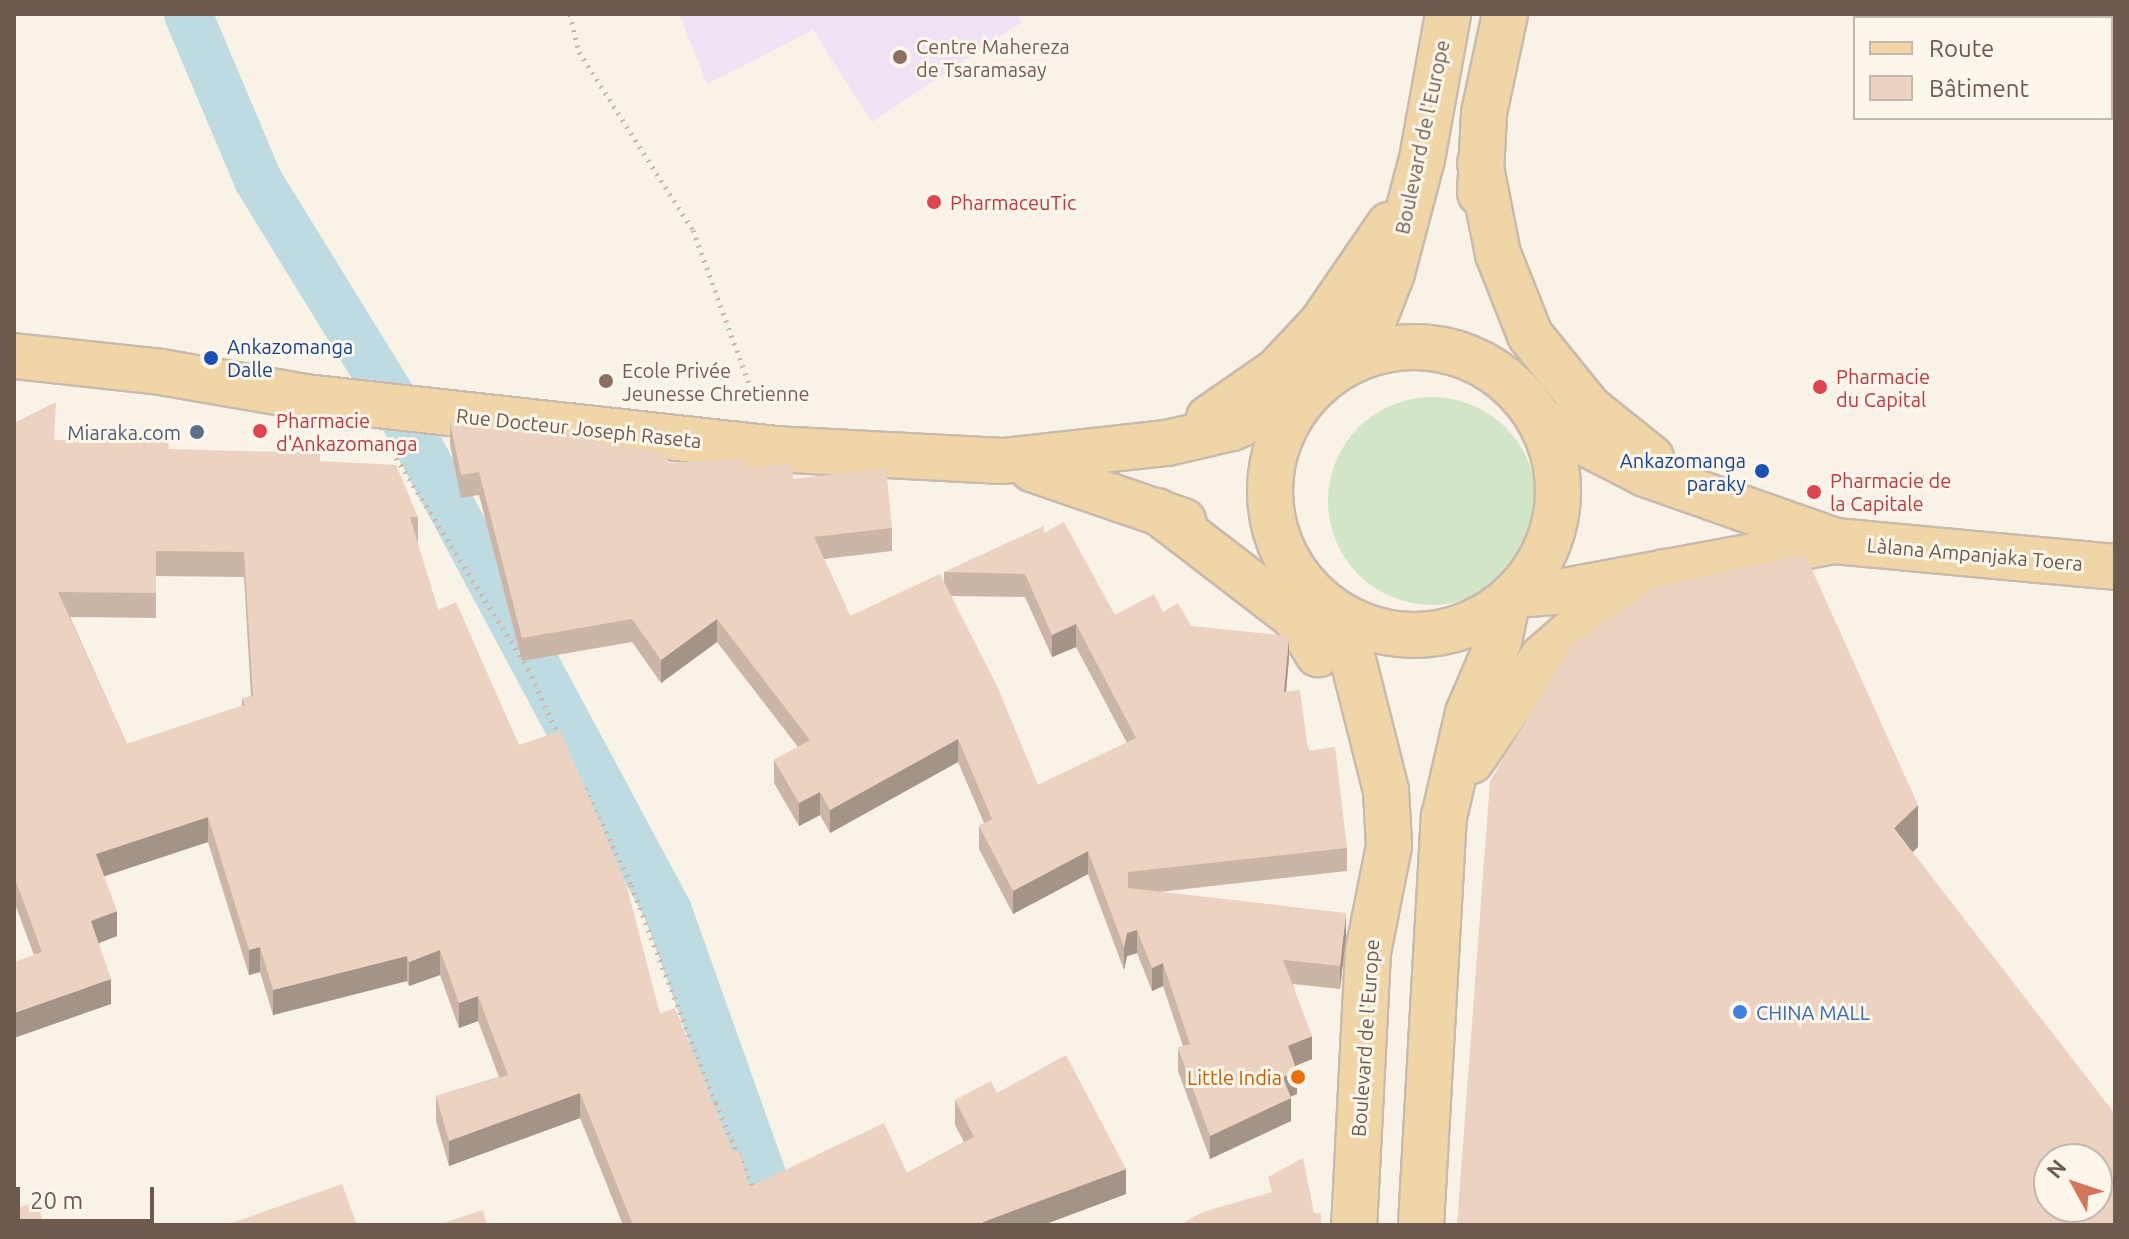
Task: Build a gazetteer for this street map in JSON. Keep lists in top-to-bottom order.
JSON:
{
  "streets": {
    "main road": ["Boulevard de l'Europe", "Rue Docteur Joseph Raseta", "Làlana Ampanjaka Toera"]
  },
  "places": [
    "Centre Mahereza de Tsaramasay",
    "PharmaceuTic",
    "Ankazomanga Dalle",
    "Ecole Privée Jeunesse Chretienne",
    "Pharmacie du Capital",
    "Pharmacie d'Ankazomanga",
    "Miaraka.com",
    "Ankazomanga paraky",
    "Pharmacie de la Capitale",
    "CHINA MALL",
    "Little India"
  ],
  "legend": ["Route", "Bâtiment"],
  "scale_bar": "20 m",
  "north": "top left"
}
